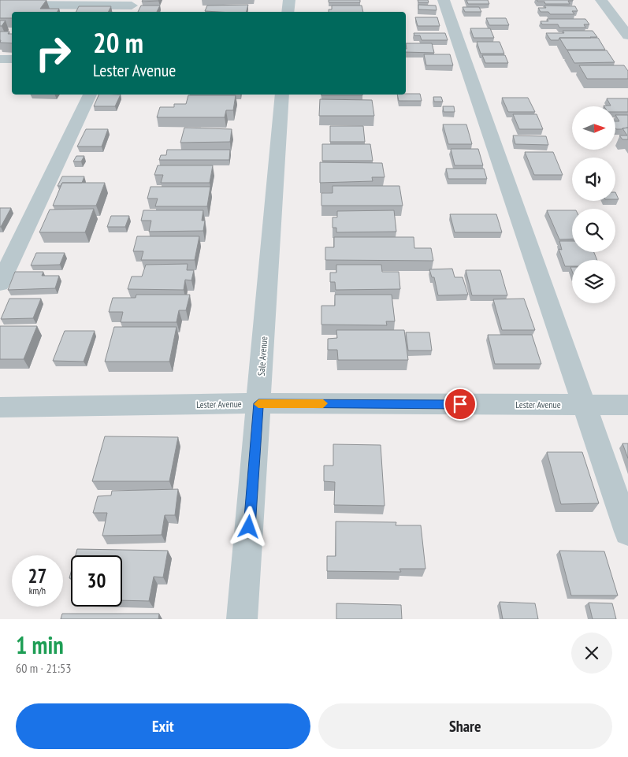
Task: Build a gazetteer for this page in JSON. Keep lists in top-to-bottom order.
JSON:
{
  "streets": {
    "street": ["Sale Avenue", "Lester Avenue"]
  },
  "crossings": [
    ["Sale Avenue", "Lester Avenue"]
  ],
  "north": "right",
  "page": {
    "turn": ["20 m", "Lester Avenue"],
    "speed": "27 km/h",
    "limit": "30",
    "heading": ["1 min", "60 m · 21:53"],
    "buttons": ["Exit", "Share"]
  }
}
